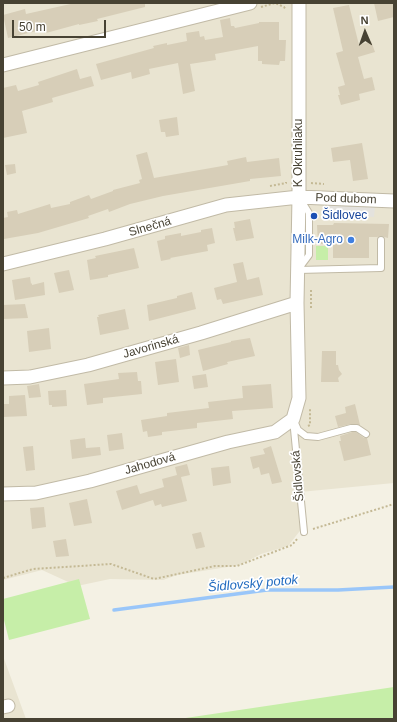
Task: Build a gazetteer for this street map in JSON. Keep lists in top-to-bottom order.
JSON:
{
  "streets": {
    "street": [
      "K Okruhliaku",
      "Pod dubom",
      "Slnečná",
      "Javorinská",
      "Jahodová"
    ],
    "lane": ["Šidlovská"]
  },
  "crossings": [
    ["K Okruhliaku", "Pod dubom"],
    ["K Okruhliaku", "Slnečná"],
    ["K Okruhliaku", "Javorinská"],
    ["Pod dubom", "Slnečná"],
    ["Jahodová", "Šidlovská"]
  ],
  "water": ["Šidlovský potok"],
  "places": ["Šidlovec", "Milk-Agro"],
  "scale_bar": "50 m",
  "north": "top"
}
